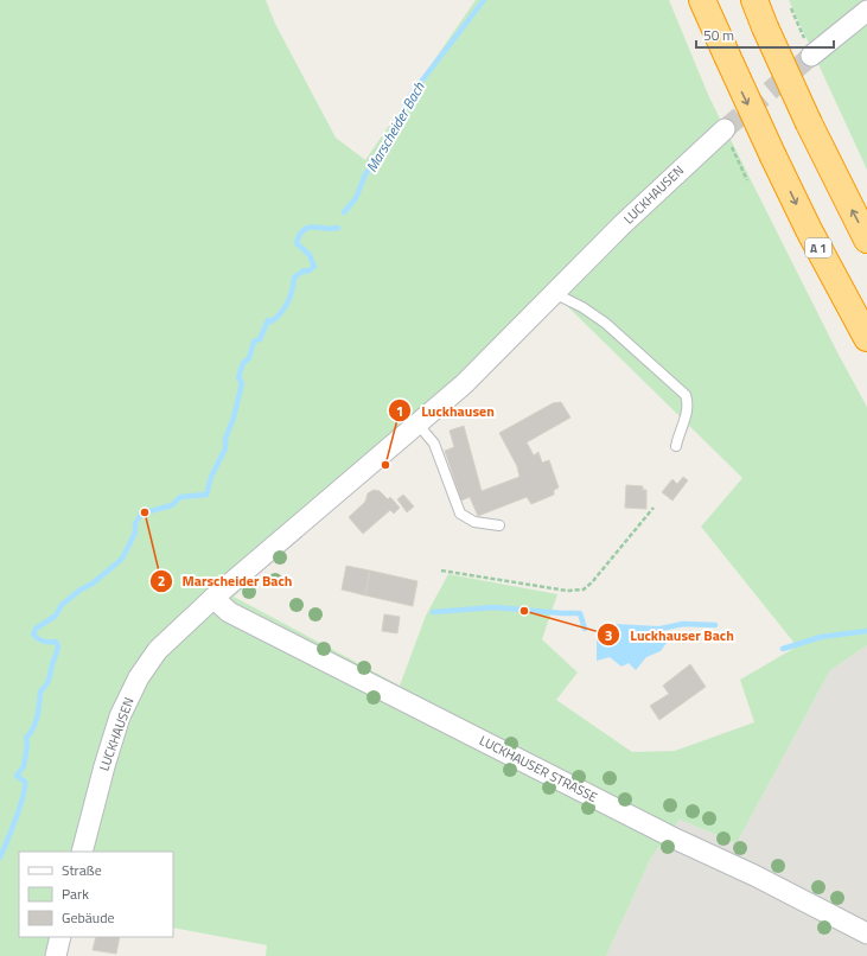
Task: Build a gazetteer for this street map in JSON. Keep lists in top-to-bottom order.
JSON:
{
  "streets": {
    "highway": ["A 1"],
    "street": ["LUCKHAUSEN", "LUCKHAUSER STRASSE"]
  },
  "crossings": [
    ["LUCKHAUSEN", "LUCKHAUSER STRASSE"]
  ],
  "water": ["Marscheider Bach"],
  "places": ["Luckhausen", "Marscheider Bach", "Luckhauser Bach"],
  "legend": ["Straße", "Park", "Gebäude"],
  "scale_bar": "50 m"
}
